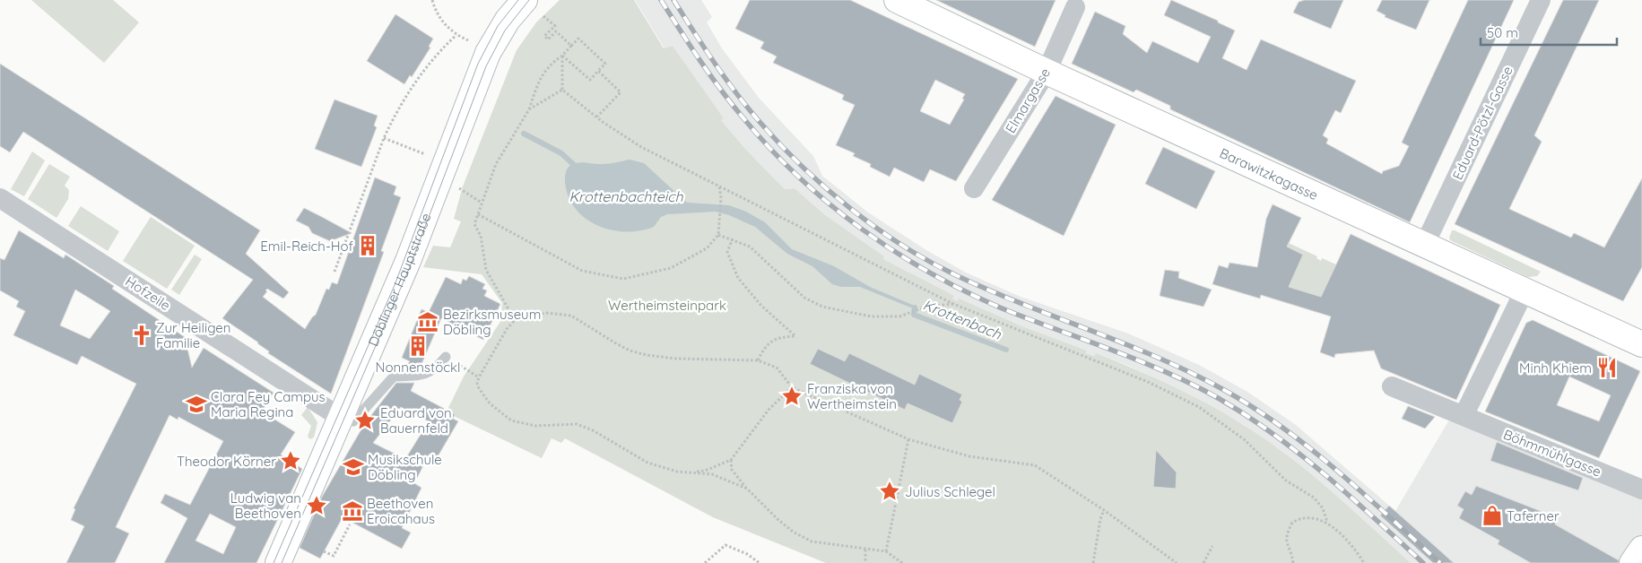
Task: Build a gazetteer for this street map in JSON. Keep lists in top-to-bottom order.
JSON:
{
  "streets": {
    "main road": ["Barawitzkagasse", "Döblinger Hauptstraße"],
    "street": [
      "Elmargasse",
      "Eduard-Pötzl-Gasse",
      "Hofzeile",
      "Böhmmühlgasse"
    ]
  },
  "crossings": [
    ["Elmargasse", "Barawitzkagasse"],
    ["Eduard-Pötzl-Gasse", "Barawitzkagasse"],
    ["Döblinger Hauptstraße", "Hofzeile"]
  ],
  "water": ["Krottenbachteich", "Krottenbach"],
  "parks": ["Wertheimsteinpark"],
  "places": {
    "building": ["Emil-Reich-Hof", "Nonnenstöckl"],
    "museum": ["Bezirksmuseum Döbling", "Beethoven Eroicahaus"],
    "church": ["Zur Heiligen Familie"],
    "restaurant": ["Minh Khiem"],
    "place": [
      "Franziska von Wertheimstein",
      "Eduard von Bauernfeld",
      "Theodor Körner",
      "Julius Schlegel",
      "Ludwig van Beethoven"
    ],
    "school or university": ["Clara Fey Campus Maria Regina", "Musikschule Döbling"],
    "shop": ["Taferner"]
  },
  "scale_bar": "50 m"
}
